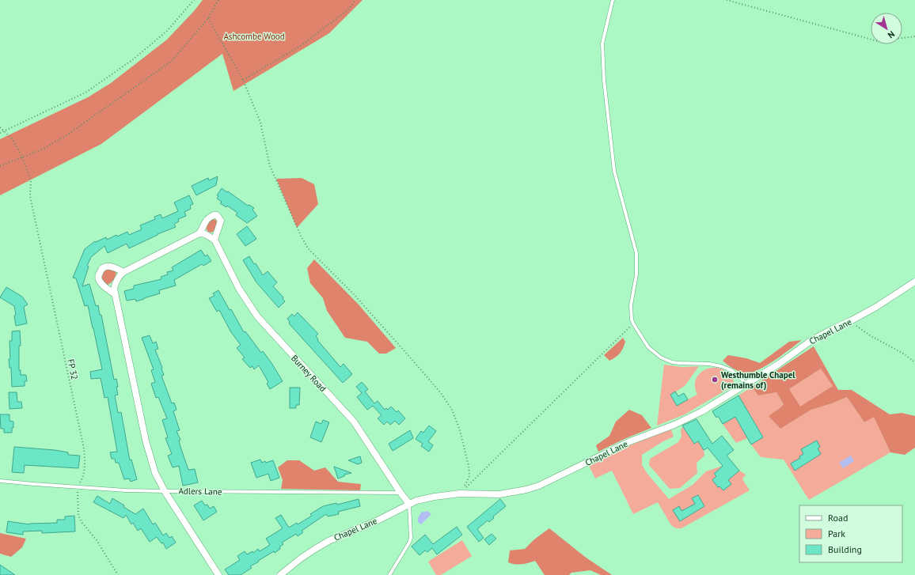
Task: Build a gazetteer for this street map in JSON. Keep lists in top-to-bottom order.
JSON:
{
  "streets": {
    "street": ["Chapel Lane", "Burney Road"],
    "lane": ["Adlers Lane"],
    "path": ["FP 32"]
  },
  "crossings": [
    ["Chapel Lane", "Burney Road"],
    ["FP 32", "Adlers Lane"],
    ["Burney Road", "Adlers Lane"]
  ],
  "parks": ["Ashcombe Wood"],
  "places": ["Westhumble Chapel (remains of)"],
  "legend": ["Road", "Park", "Building"],
  "north": "bottom right"
}
